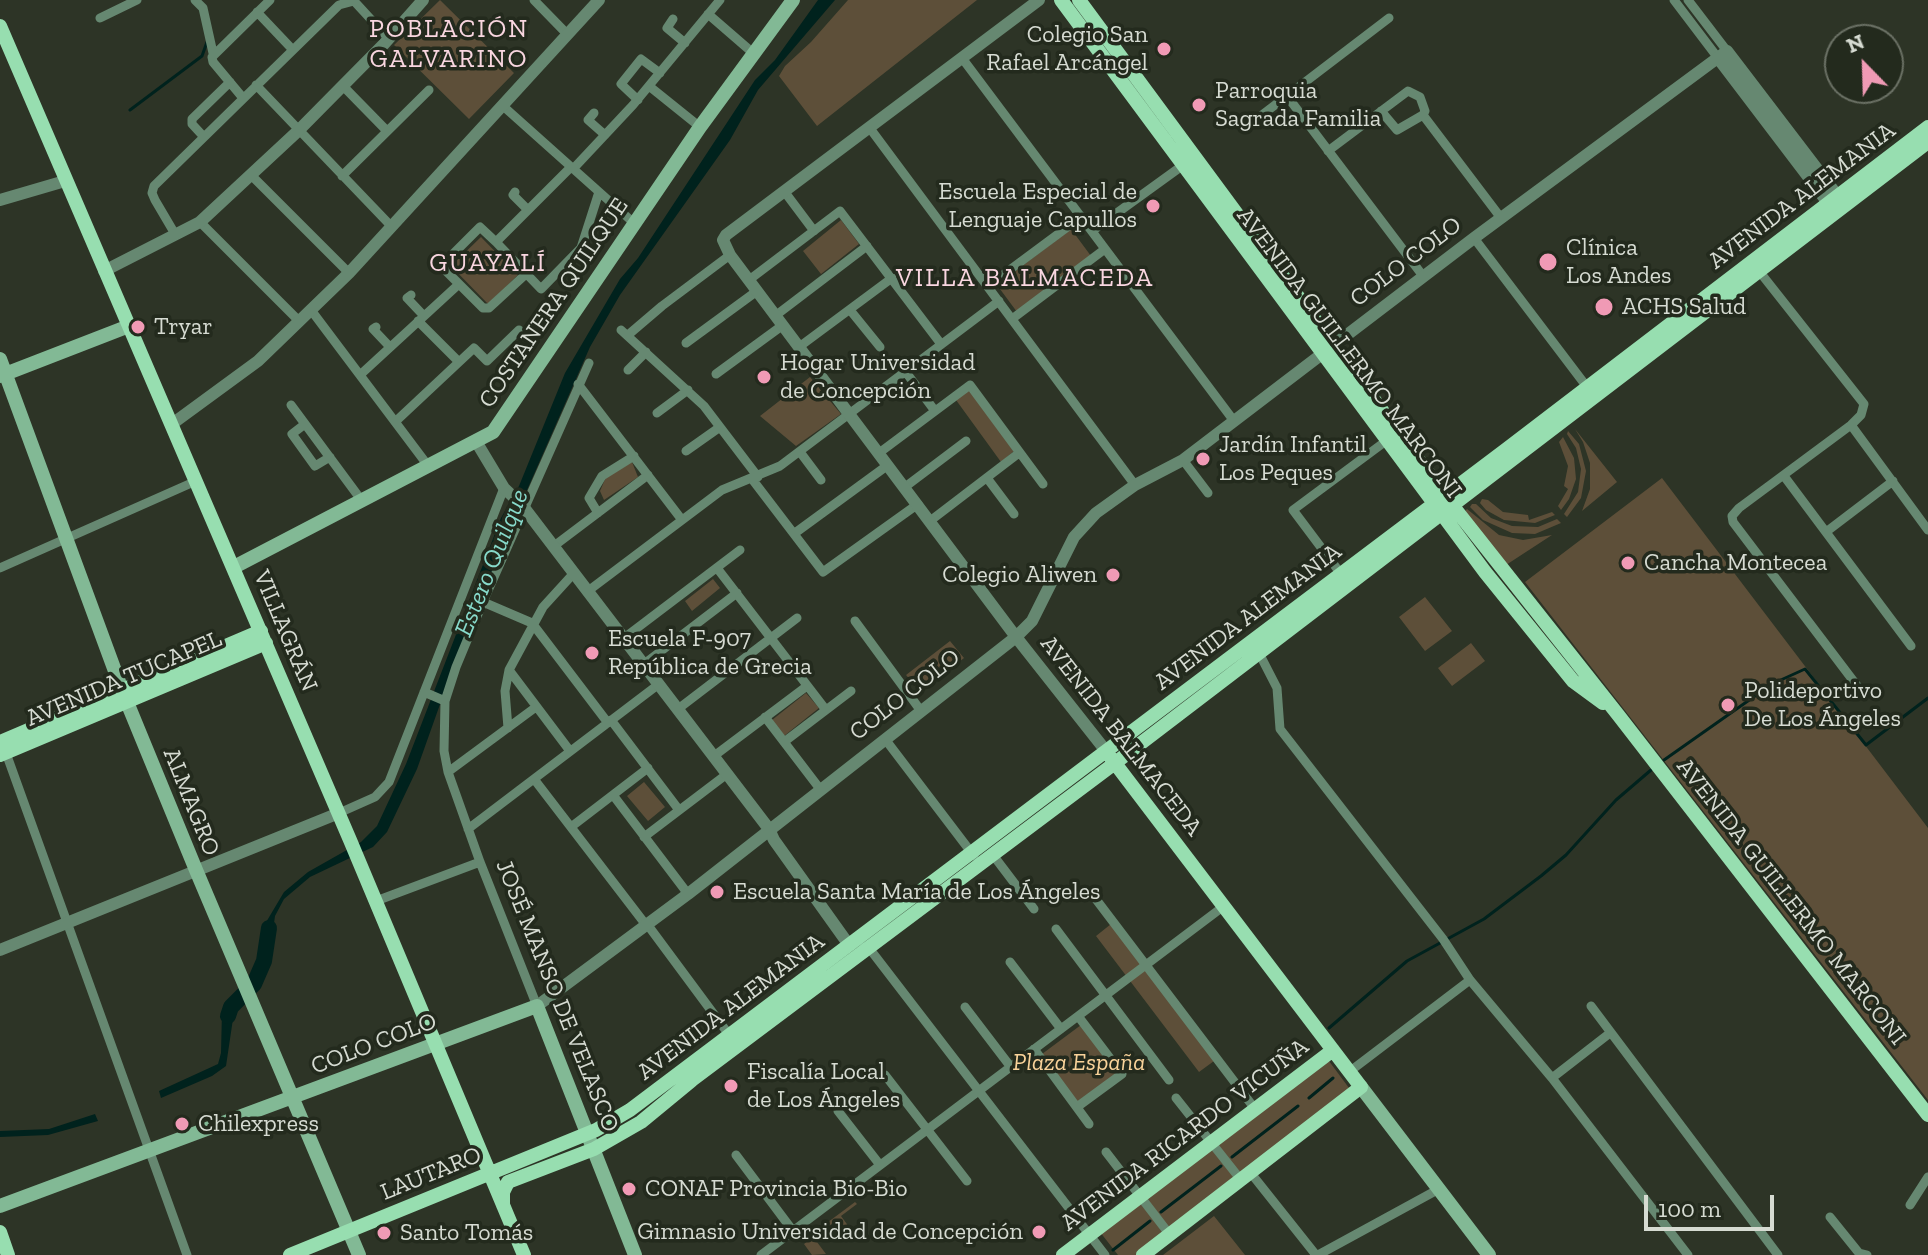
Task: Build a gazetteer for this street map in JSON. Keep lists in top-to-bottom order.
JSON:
{
  "streets": {
    "main road": [
      "AVENIDA ALEMANIA",
      "COLO COLO",
      "COSTANERA QUILQUE",
      "AVENIDA GUILLERMO MARCONI",
      "VILLAGRÁN",
      "AVENIDA TUCAPEL",
      "AVENIDA BALMACEDA",
      "ALMAGRO",
      "JOSÉ MANSO DE VELASCO",
      "AVENIDA RICARDO VICUÑA",
      "LAUTARO"
    ]
  },
  "crossings": [
    ["AVENIDA ALEMANIA", "AVENIDA GUILLERMO MARCONI"],
    ["AVENIDA ALEMANIA", "AVENIDA BALMACEDA"],
    ["AVENIDA ALEMANIA", "JOSÉ MANSO DE VELASCO"],
    ["AVENIDA ALEMANIA", "LAUTARO"],
    ["COLO COLO", "AVENIDA GUILLERMO MARCONI"],
    ["COLO COLO", "VILLAGRÁN"],
    ["COLO COLO", "AVENIDA BALMACEDA"],
    ["COLO COLO", "ALMAGRO"],
    ["COLO COLO", "JOSÉ MANSO DE VELASCO"],
    ["COSTANERA QUILQUE", "VILLAGRÁN"],
    ["VILLAGRÁN", "AVENIDA TUCAPEL"],
    ["VILLAGRÁN", "LAUTARO"],
    ["AVENIDA TUCAPEL", "ALMAGRO"],
    ["AVENIDA BALMACEDA", "AVENIDA RICARDO VICUÑA"],
    ["ALMAGRO", "LAUTARO"],
    ["JOSÉ MANSO DE VELASCO", "LAUTARO"]
  ],
  "districts": ["POBLACIÓN GALVARINO", "GUAYALÍ", "VILLA BALMACEDA"],
  "water": ["Estero Quilque"],
  "parks": ["Plaza España"],
  "places": [
    "Colegio San Rafael Arcángel",
    "Parroquia Sagrada Familia",
    "Escuela Especial de Lenguaje Capullos",
    "Clínica Los Andes",
    "ACHS Salud",
    "Tryar",
    "Hogar Universidad de Concepción",
    "Jardín Infantil Los Peques",
    "Cancha Montecea",
    "Colegio Aliwen",
    "Escuela F-907 República de Grecia",
    "Polideportivo De Los Ángeles",
    "Escuela Santa María de Los Ángeles",
    "Fiscalía Local de Los Ángeles",
    "Chilexpress",
    "CONAF Provincia Bio-Bio",
    "Gimnasio Universidad de Concepción",
    "Santo Tomás"
  ],
  "scale_bar": "100 m",
  "north": "top left"
}
